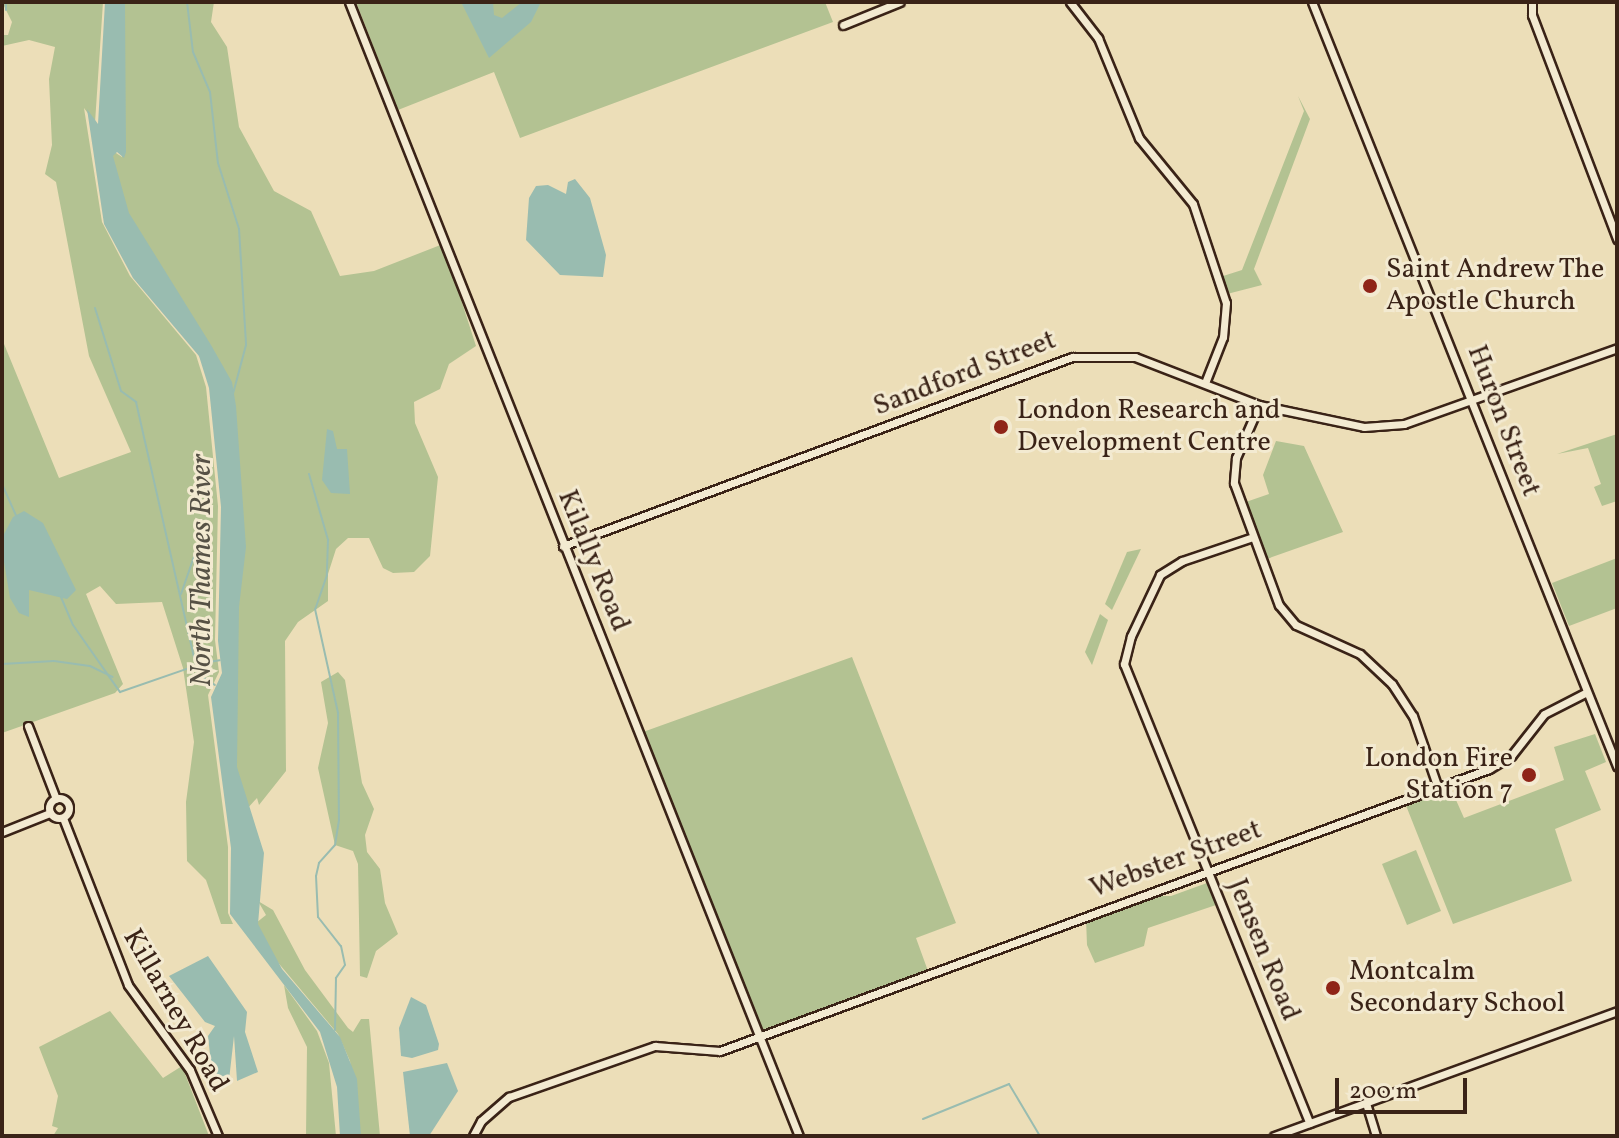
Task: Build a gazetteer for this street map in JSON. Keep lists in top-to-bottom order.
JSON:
{
  "streets": {
    "street": [
      "Sandford Street",
      "Huron Street",
      "Kilally Road",
      "Webster Street",
      "Jensen Road",
      "Killarney Road"
    ]
  },
  "crossings": [
    ["Sandford Street", "Huron Street"],
    ["Sandford Street", "Kilally Road"],
    ["Huron Street", "Webster Street"],
    ["Kilally Road", "Webster Street"],
    ["Webster Street", "Jensen Road"]
  ],
  "water": ["North Thames River"],
  "places": [
    "Saint Andrew The Apostle Church",
    "London Research and Development Centre",
    "London Fire Station 7",
    "Montcalm Secondary School"
  ],
  "scale_bar": "200 m"
}
